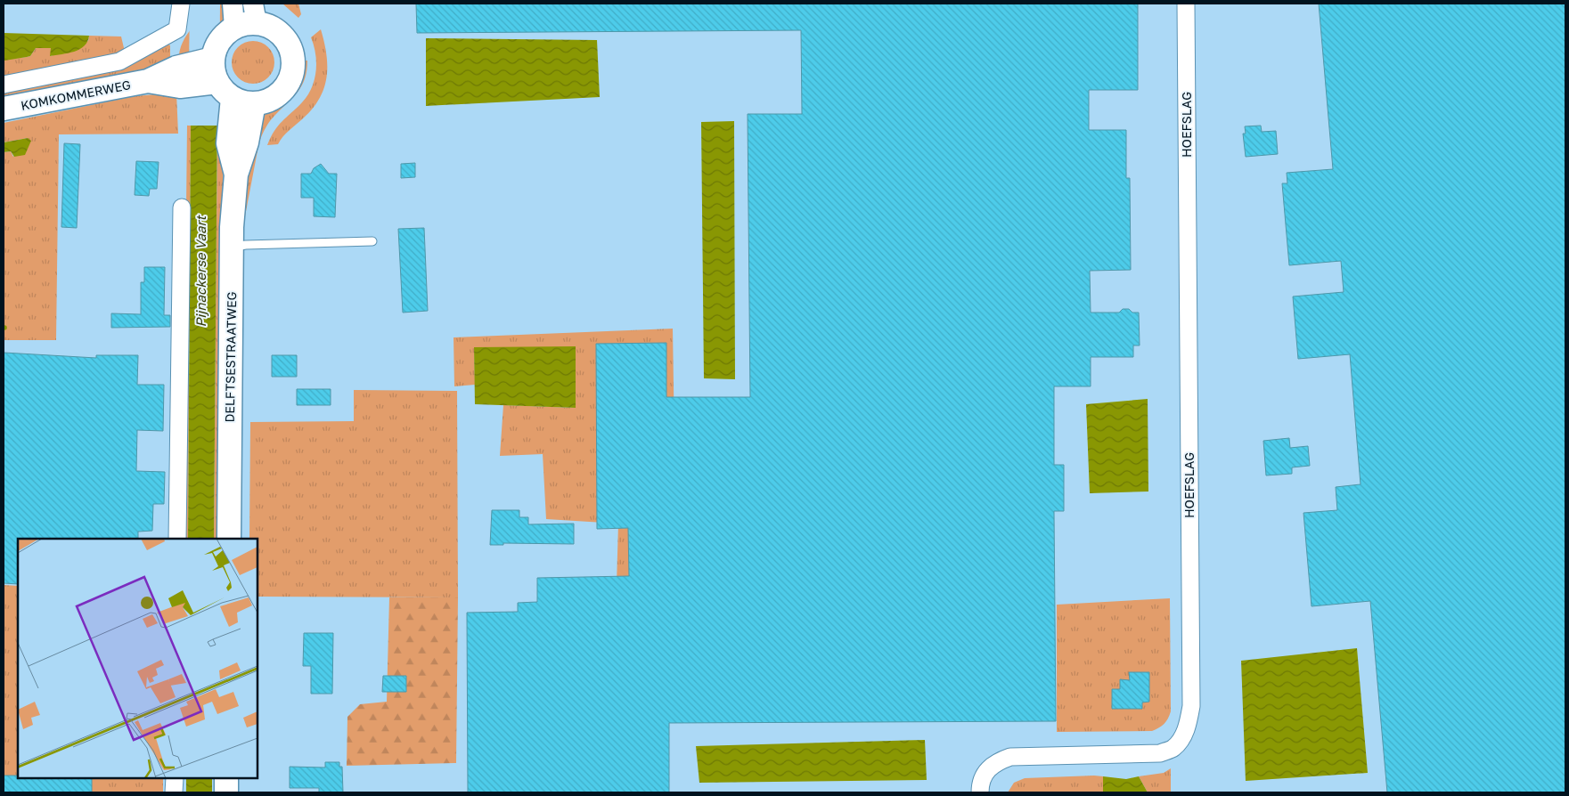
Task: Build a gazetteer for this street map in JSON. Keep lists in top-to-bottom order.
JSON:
{
  "streets": {
    "main road": ["KOMKOMMERWEG", "DELFTSESTRAATWEG"],
    "street": ["HOEFSLAG"]
  },
  "crossings": [
    ["KOMKOMMERWEG", "DELFTSESTRAATWEG"]
  ],
  "water": ["Pijnackerse Vaart"]
}
